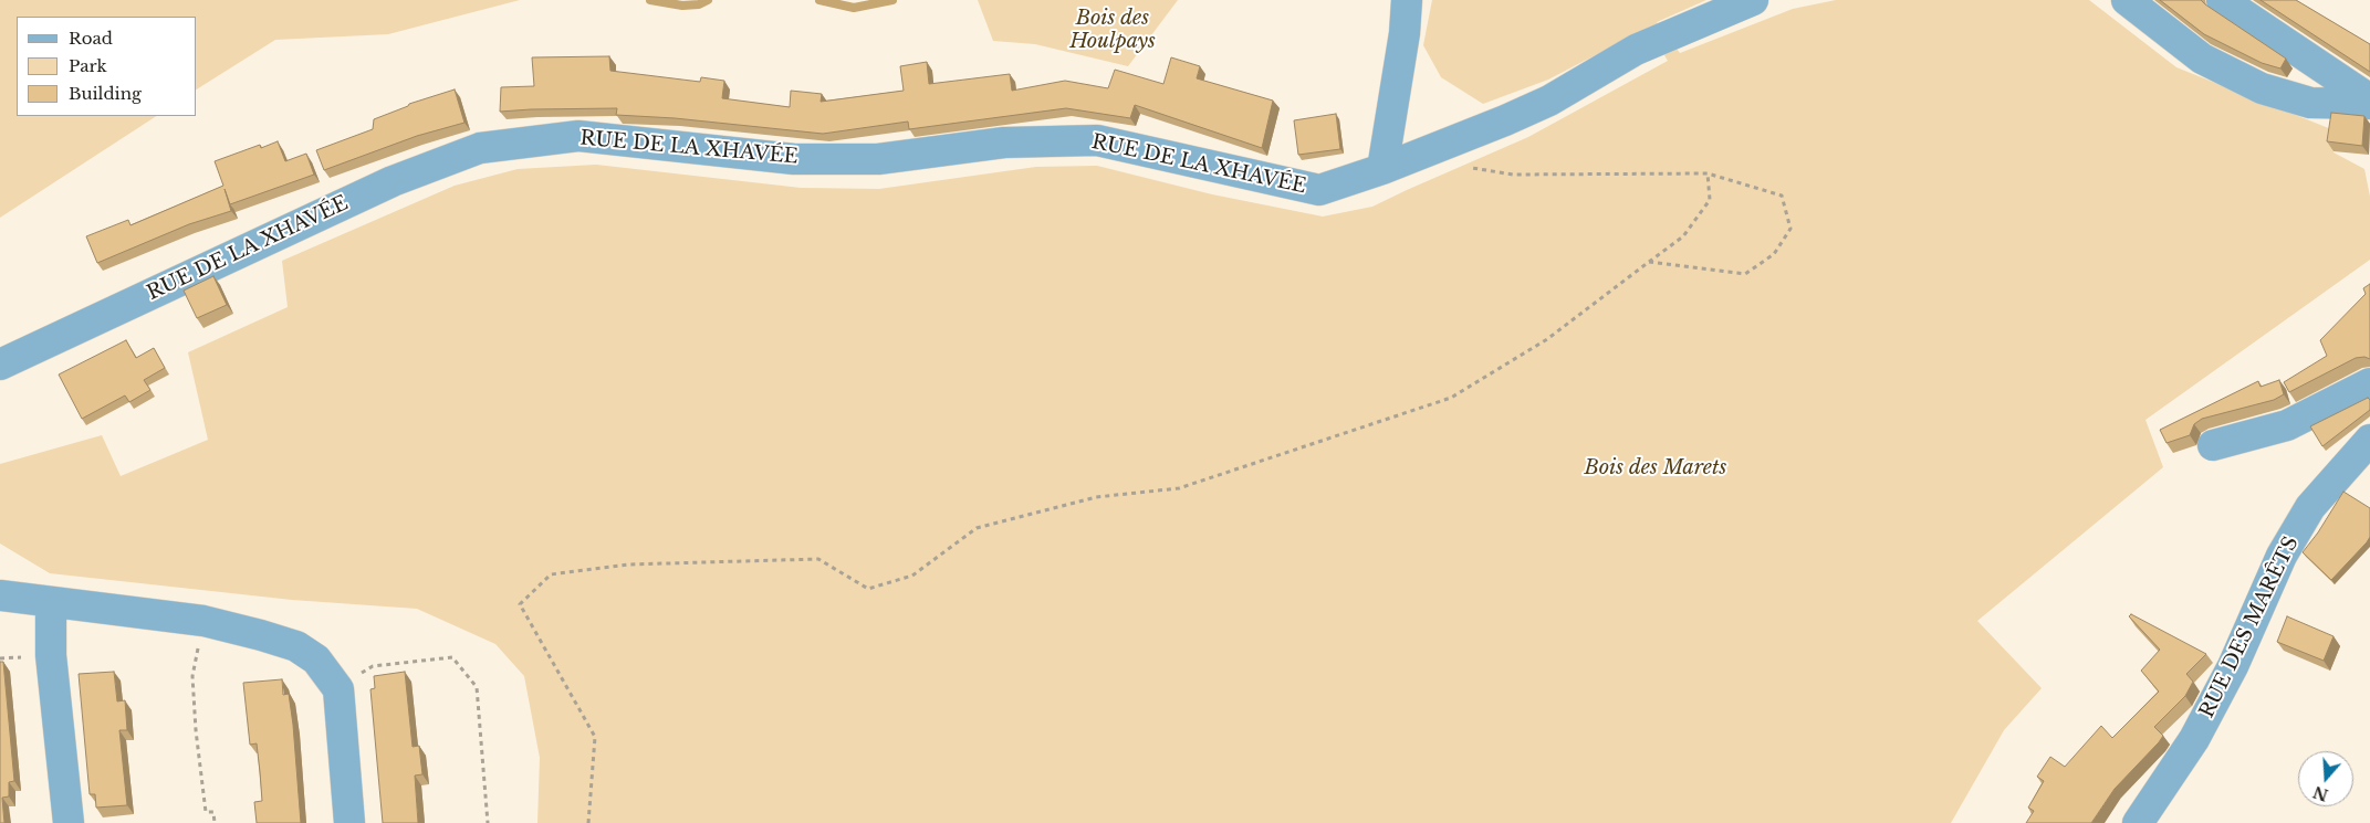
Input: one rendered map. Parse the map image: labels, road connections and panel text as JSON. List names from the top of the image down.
{
  "streets": {
    "street": ["RUE DE LA XHAVÉE", "RUE DES MARÊTS"]
  },
  "parks": ["Bois des Houlpays", "Bois des Marets"],
  "legend": ["Road", "Park", "Building"],
  "north": "bottom"
}
